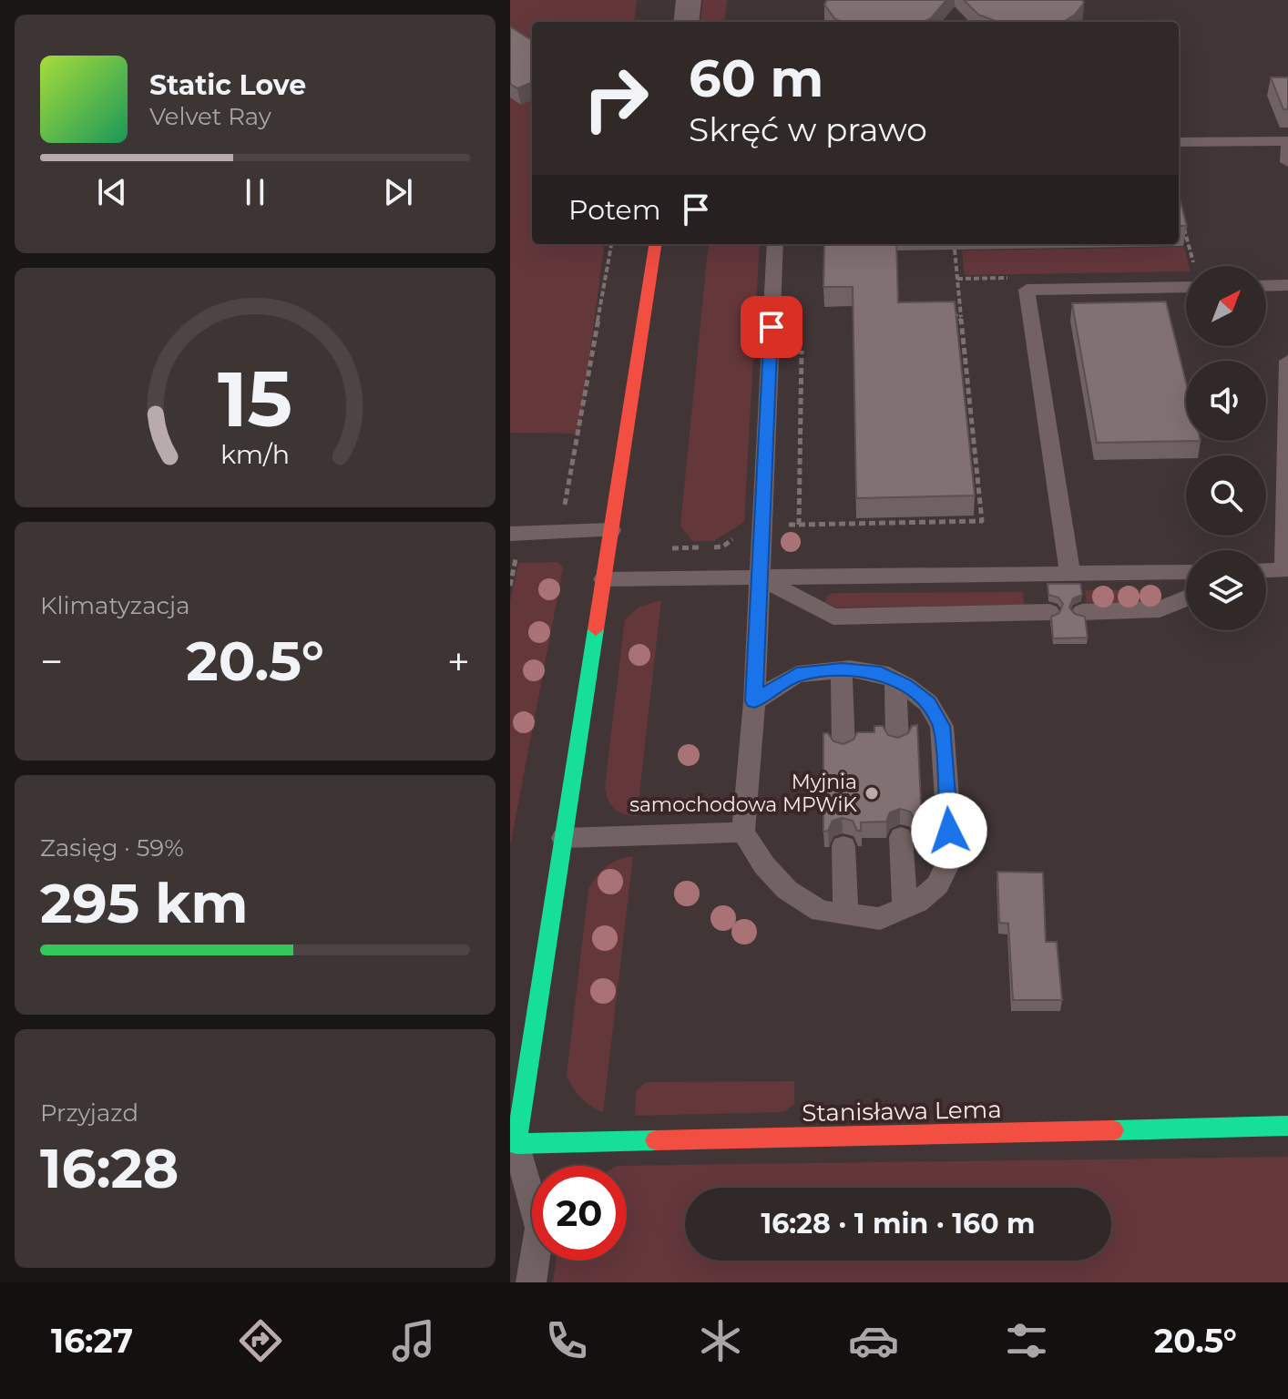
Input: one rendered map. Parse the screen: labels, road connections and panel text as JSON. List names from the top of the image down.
{
  "streets": {
    "street": ["Stanisława Lema"]
  },
  "places": ["Myjnia samochodowa MPWiK"],
  "north": "top right",
  "page": {
    "turn": ["60 m", "Skręć w prawo"],
    "song": ["Static Love", "Velvet Ray"],
    "then": "Potem",
    "tile": [
      "Klimatyzacja",
      ["Zasięg · 59%", "295 km"],
      ["Przyjazd", "16:28"]
    ],
    "heat": ["−", "20.5°", "+"],
    "limit": "20",
    "trip": "16:28 · 1 min · 160 m",
    "tabs": ["16:27", "20.5°"],
    "gauge": ["15", "km/h"]
  }
}
